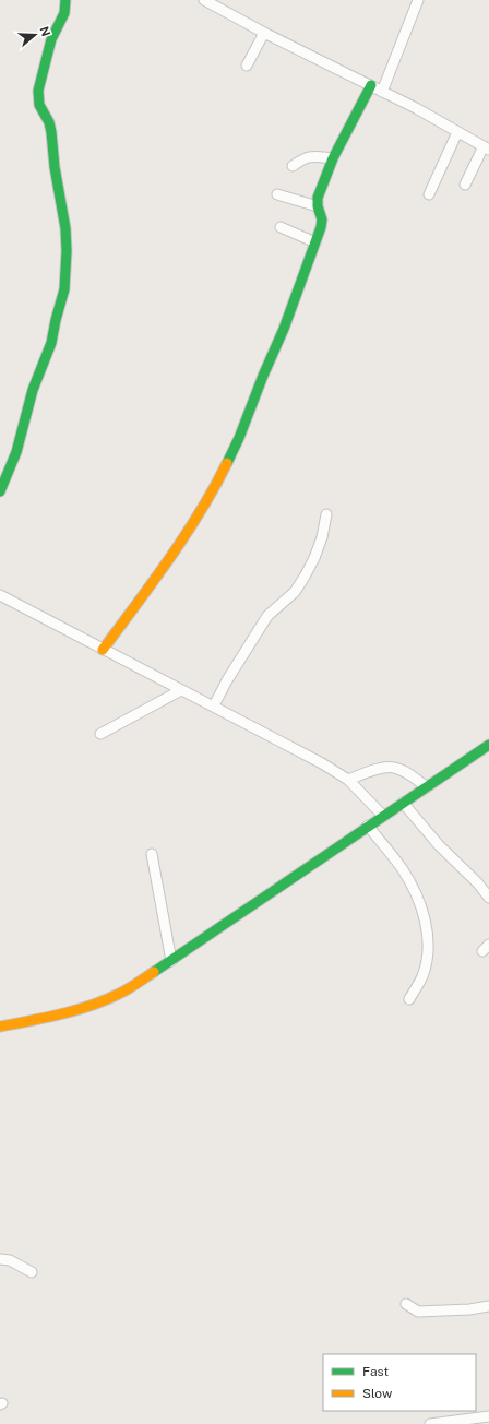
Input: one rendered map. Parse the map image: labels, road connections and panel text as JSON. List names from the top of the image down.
{
  "legend": ["Fast", "Slow"],
  "north": "right"
}
